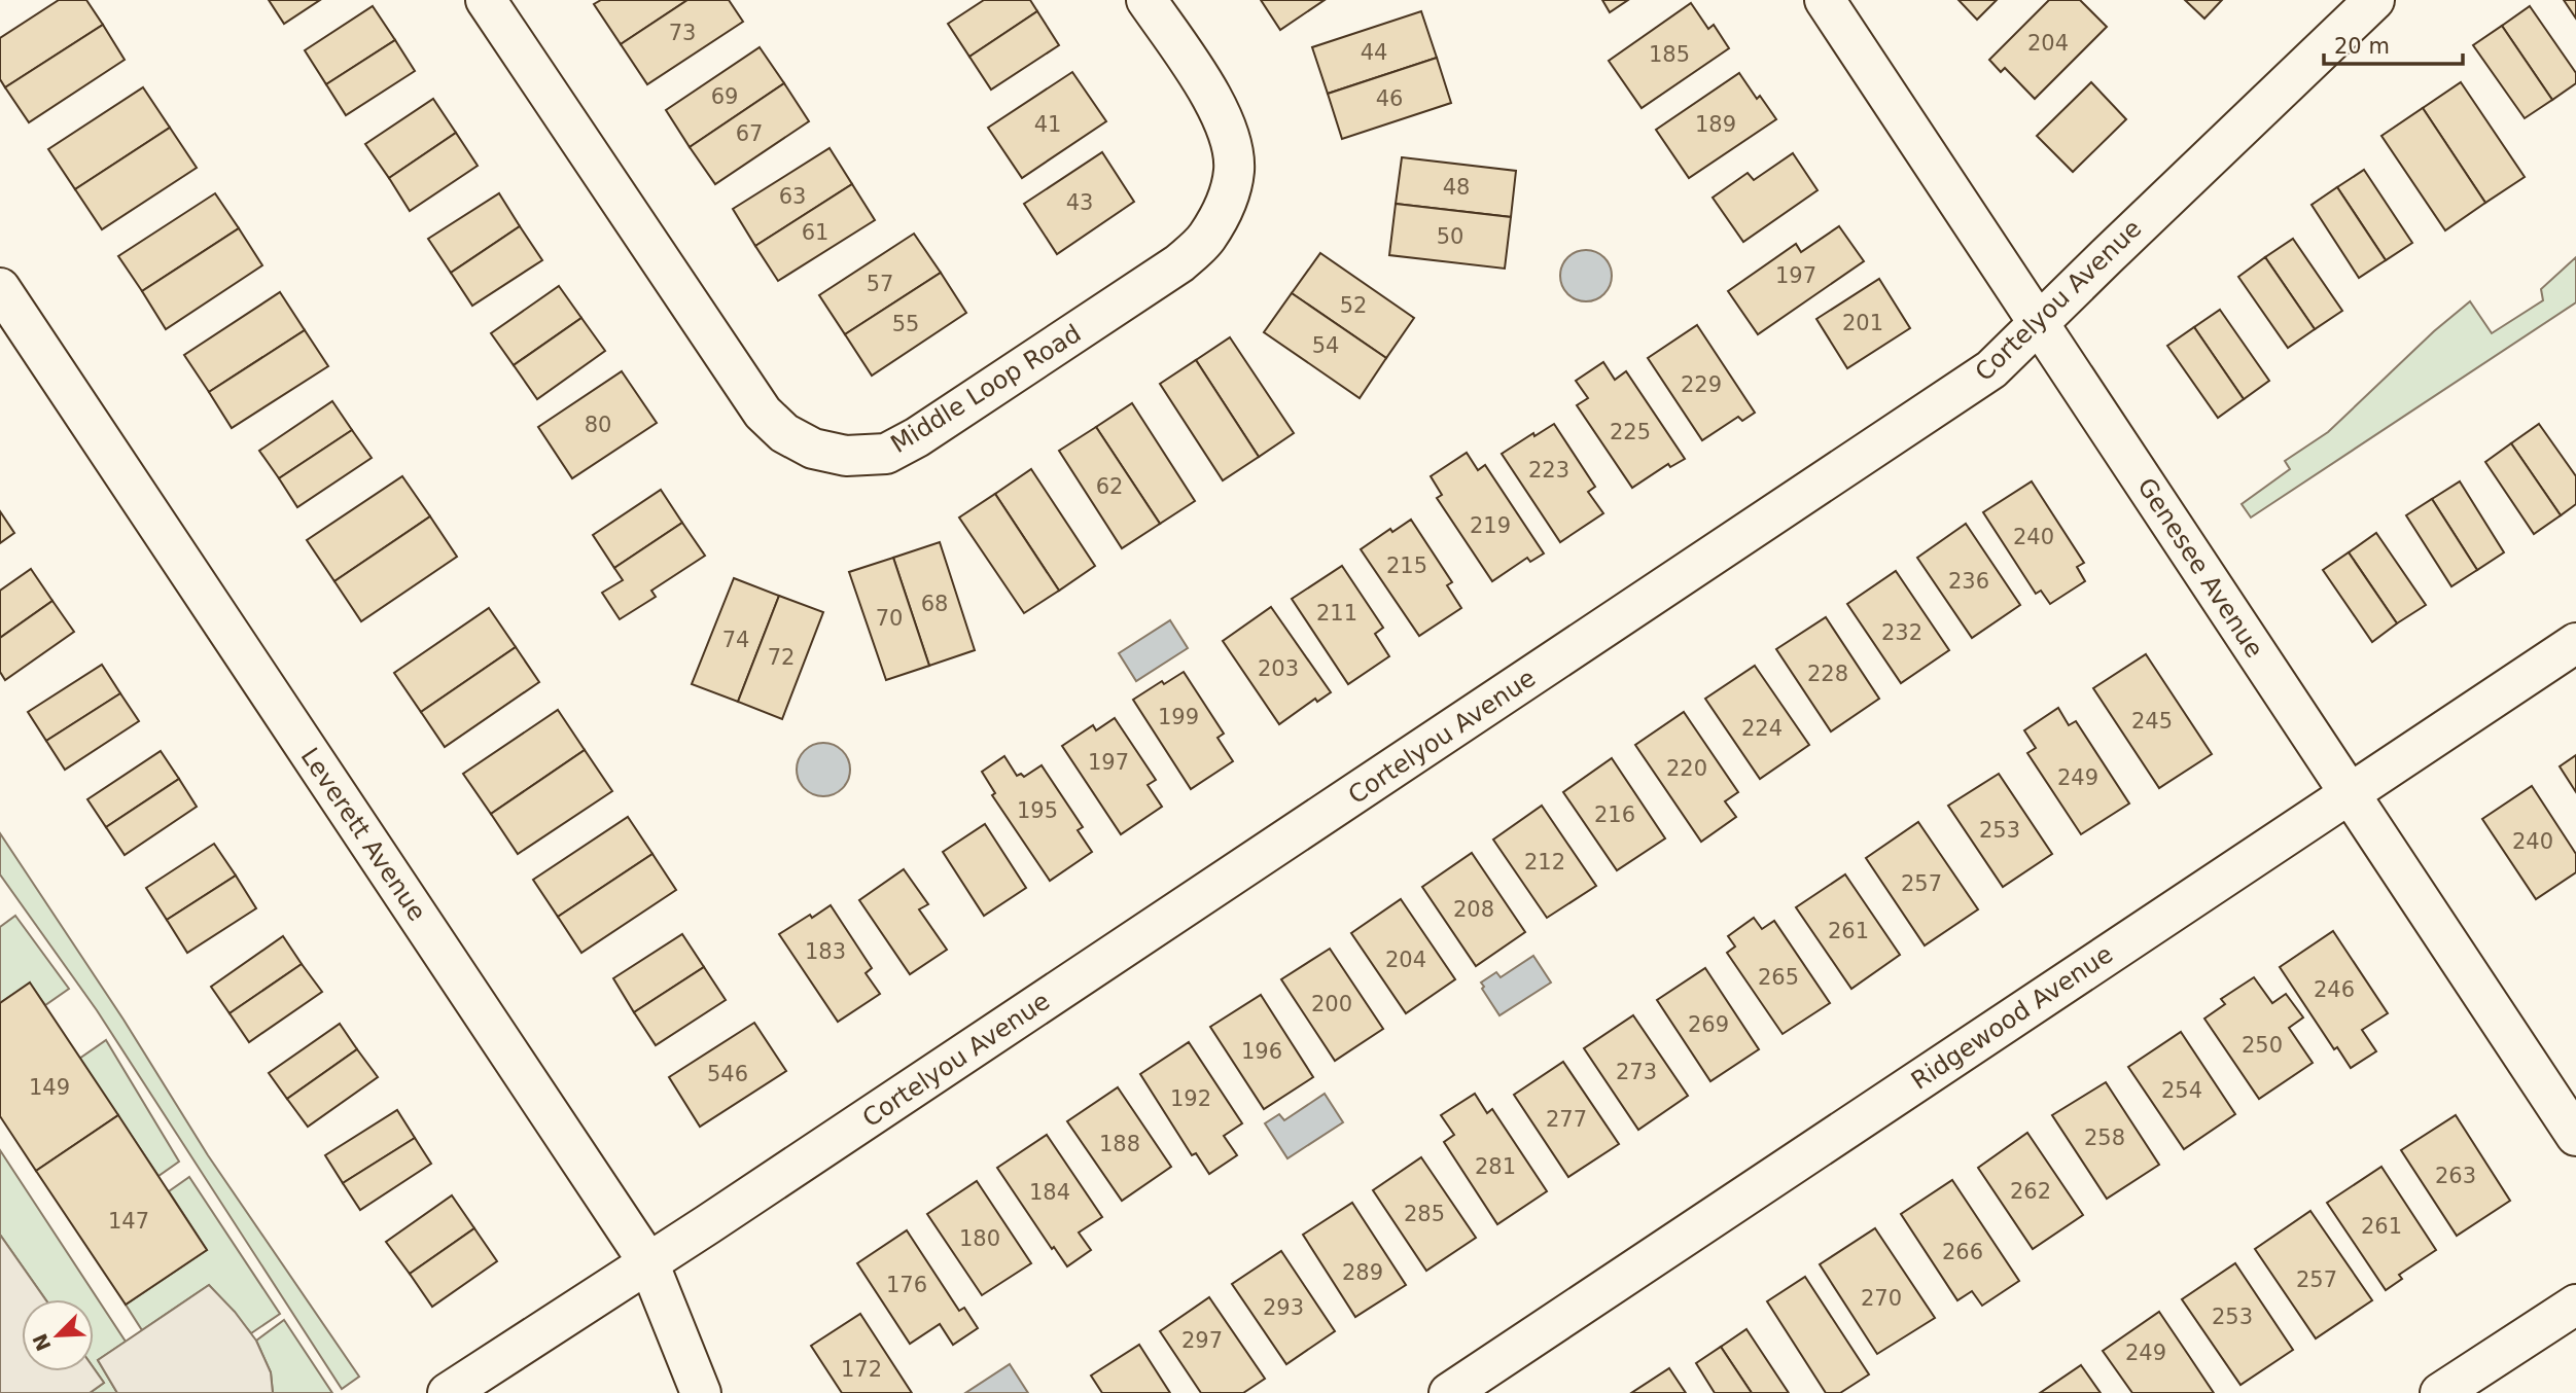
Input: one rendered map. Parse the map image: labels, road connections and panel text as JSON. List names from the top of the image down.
{
  "streets": {
    "street": [
      "Cortelyou Avenue",
      "Middle Loop Road",
      "Genesee Avenue",
      "Leverett Avenue",
      "Ridgewood Avenue"
    ]
  },
  "crossings": [
    ["Cortelyou Avenue", "Genesee Avenue"],
    ["Cortelyou Avenue", "Leverett Avenue"],
    ["Genesee Avenue", "Ridgewood Avenue"]
  ],
  "house_numbers": [
    "73",
    "204",
    "44",
    "185",
    "69",
    "46",
    "41",
    "189",
    "67",
    "48",
    "63",
    "43",
    "61",
    "50",
    "197",
    "57",
    "52",
    "201",
    "55",
    "54",
    "229",
    "80",
    "225",
    "223",
    "62",
    "219",
    "240",
    "215",
    "236",
    "68",
    "211",
    "70",
    "232",
    "74",
    "72",
    "203",
    "228",
    "199",
    "245",
    "224",
    "197",
    "220",
    "249",
    "195",
    "216",
    "253",
    "240",
    "212",
    "257",
    "208",
    "261",
    "183",
    "204",
    "265",
    "246",
    "200",
    "269",
    "250",
    "196",
    "273",
    "546",
    "149",
    "254",
    "192",
    "277",
    "258",
    "188",
    "281",
    "263",
    "262",
    "184",
    "285",
    "147",
    "261",
    "180",
    "266",
    "289",
    "257",
    "176",
    "270",
    "293",
    "253",
    "297",
    "249",
    "172"
  ],
  "scale_bar": "20 m",
  "north": "bottom left"
}
